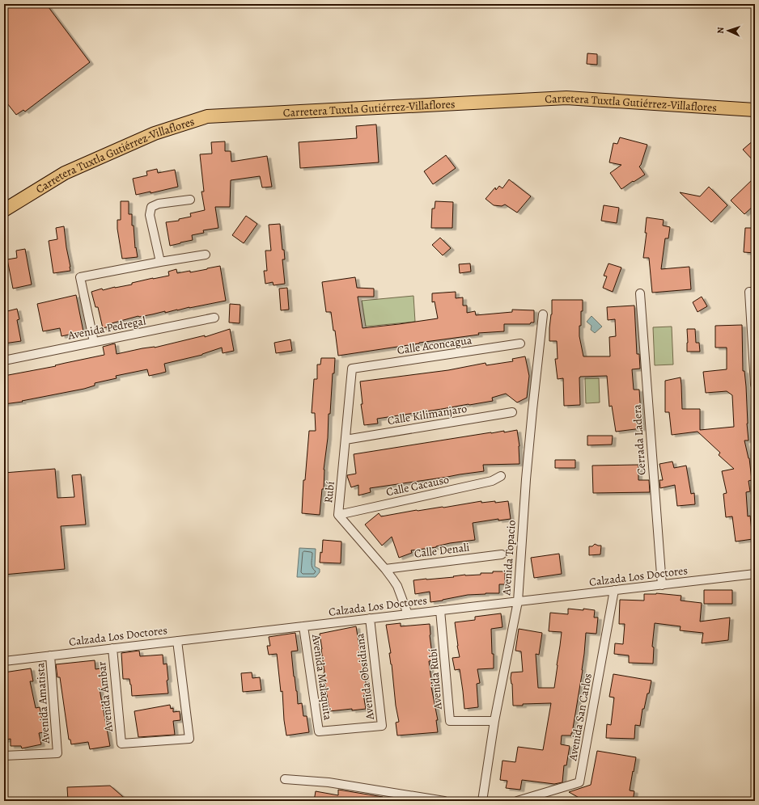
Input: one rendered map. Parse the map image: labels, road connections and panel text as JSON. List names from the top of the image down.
{
  "streets": {
    "main road": ["Carretera Tuxtla Gutiérrez-Villaflores"],
    "street": [
      "Avenida Pedregal",
      "Calle Aconcagua",
      "Calle Kilimanjaro",
      "Cerrada Ladera",
      "Calle Cacauso",
      "Rubí",
      "Calle Denali",
      "Avenida Topacio",
      "Calzada Los Doctores",
      "Avenida Obsidiana",
      "Avenida Malaquita",
      "Avenida Rubí",
      "Avenida Ámbar",
      "Avenida Amatista",
      "Avenida San Carlos"
    ]
  },
  "crossings": [
    ["Calle Aconcagua", "Rubí"],
    ["Calle Kilimanjaro", "Rubí"],
    ["Cerrada Ladera", "Calzada Los Doctores"],
    ["Calle Cacauso", "Rubí"],
    ["Rubí", "Calle Denali"],
    ["Rubí", "Calzada Los Doctores"],
    ["Avenida Topacio", "Calzada Los Doctores"],
    ["Avenida Topacio", "Avenida Rubí"],
    ["Calzada Los Doctores", "Avenida Obsidiana"],
    ["Calzada Los Doctores", "Avenida Malaquita"],
    ["Calzada Los Doctores", "Avenida Rubí"],
    ["Calzada Los Doctores", "Avenida Ámbar"],
    ["Calzada Los Doctores", "Avenida Amatista"],
    ["Calzada Los Doctores", "Avenida San Carlos"],
    ["Avenida Obsidiana", "Avenida Malaquita"]
  ],
  "north": "left"
}
